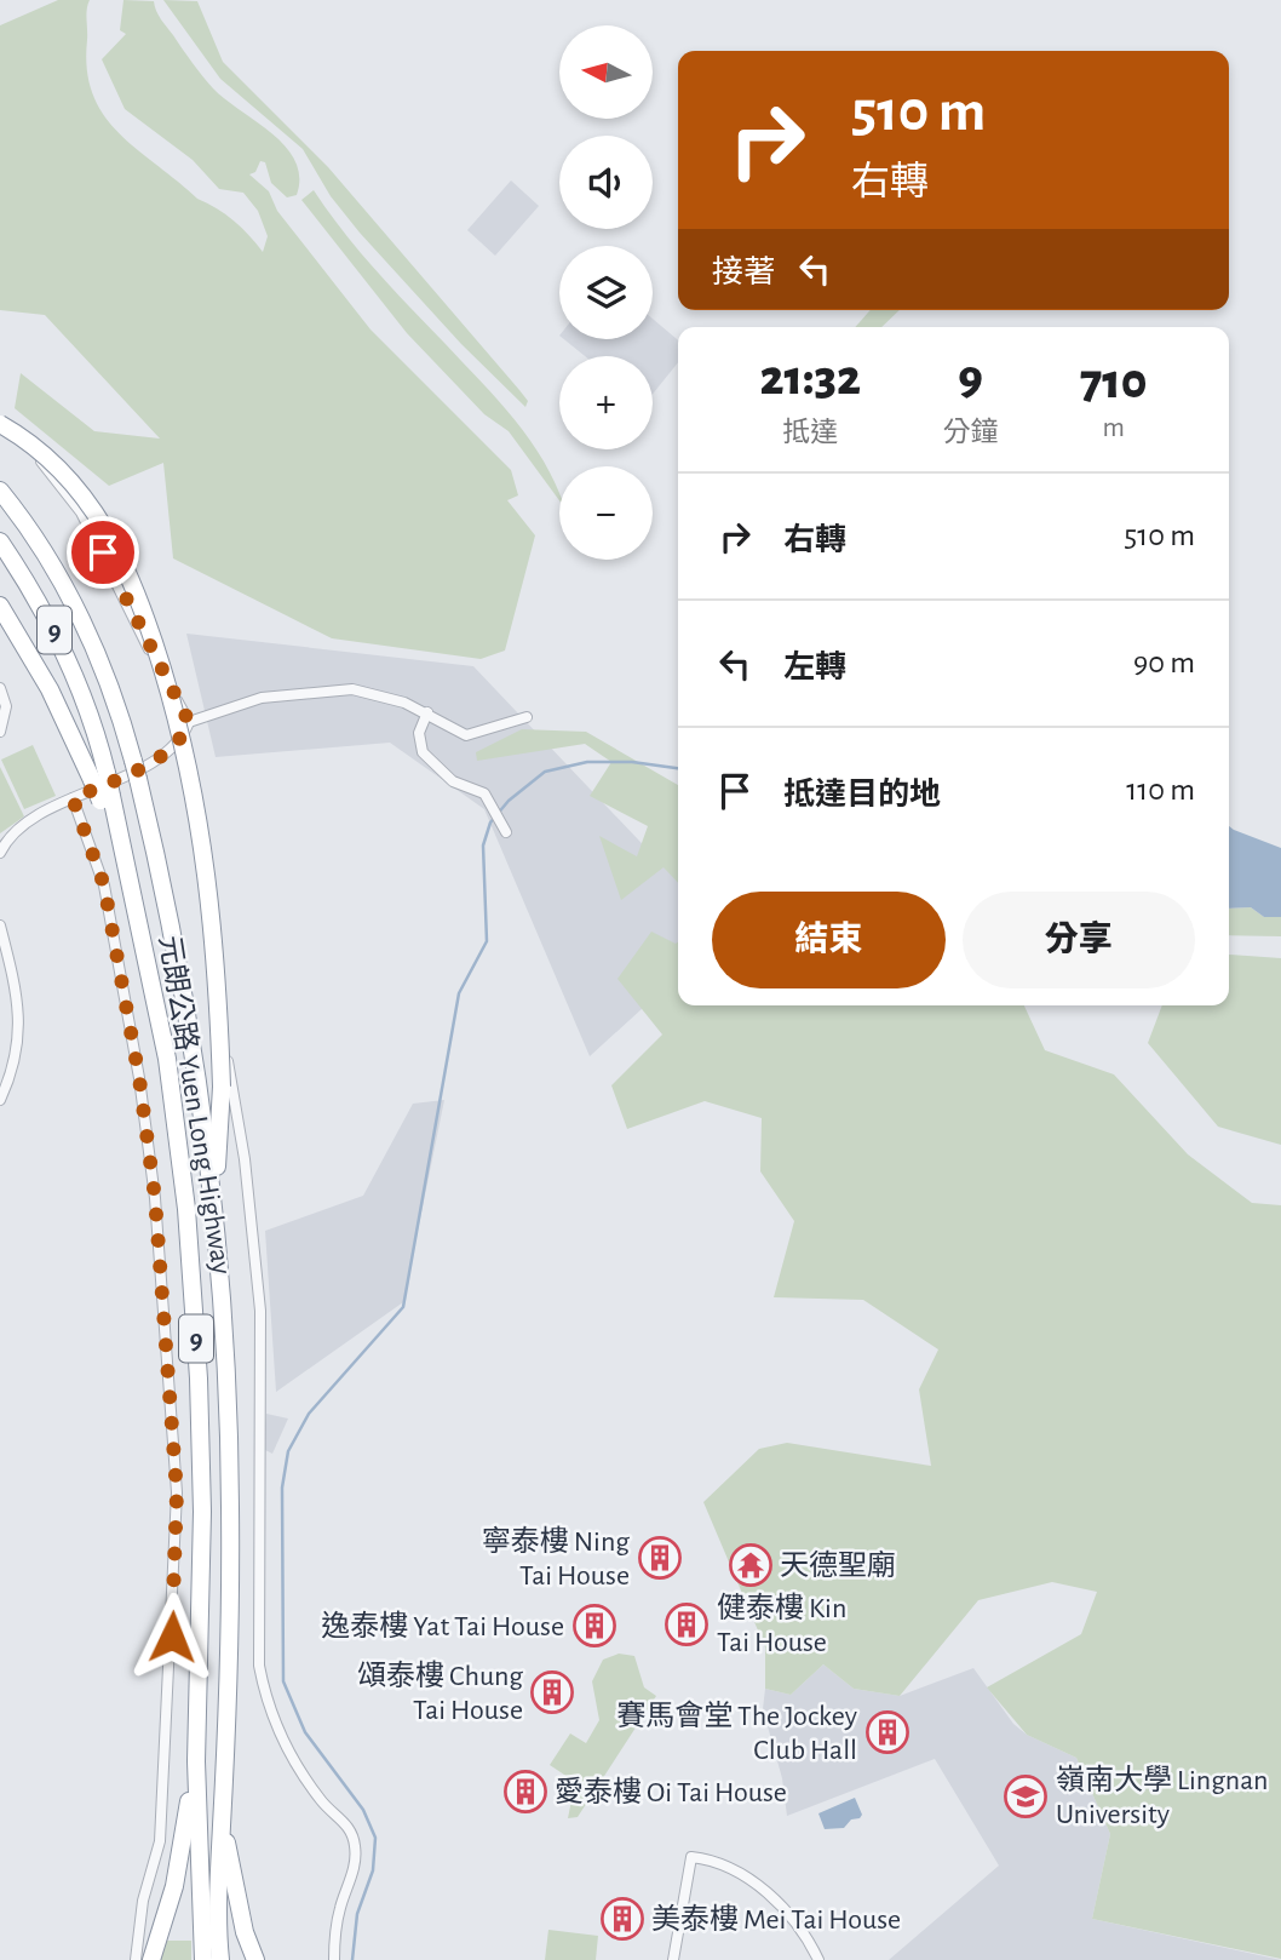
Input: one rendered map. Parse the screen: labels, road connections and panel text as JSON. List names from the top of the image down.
{
  "streets": {
    "highway": ["9", "元朗公路 Yuen Long Highway"]
  },
  "crossings": [
    ["9", "元朗公路 Yuen Long Highway"]
  ],
  "places": {
    "building": [
      "寧泰樓 Ning Tai House",
      "健泰樓 Kin Tai House",
      "逸泰樓 Yat Tai House",
      "頌泰樓 Chung Tai House",
      "賽馬會堂 The Jockey Club Hall",
      "愛泰樓 Oi Tai House",
      "美泰樓 Mei Tai House"
    ],
    "temple": ["天德聖廟"],
    "school or university": ["嶺南大學 Lingnan University"]
  },
  "north": "left",
  "page": {
    "map_buttons": ["+", "−"],
    "turn": ["510 m", "右轉"],
    "then": "接著",
    "eta": [
      "21:32",
      "抵達",
      "9",
      "分鐘",
      "710",
      "m"
    ],
    "list": [
      {
        "name": "右轉",
        "value": "510 m"
      },
      {
        "name": "左轉",
        "value": "90 m"
      },
      {
        "name": "抵達目的地",
        "value": "110 m"
      }
    ],
    "buttons": ["結束", "分享"]
  }
}
